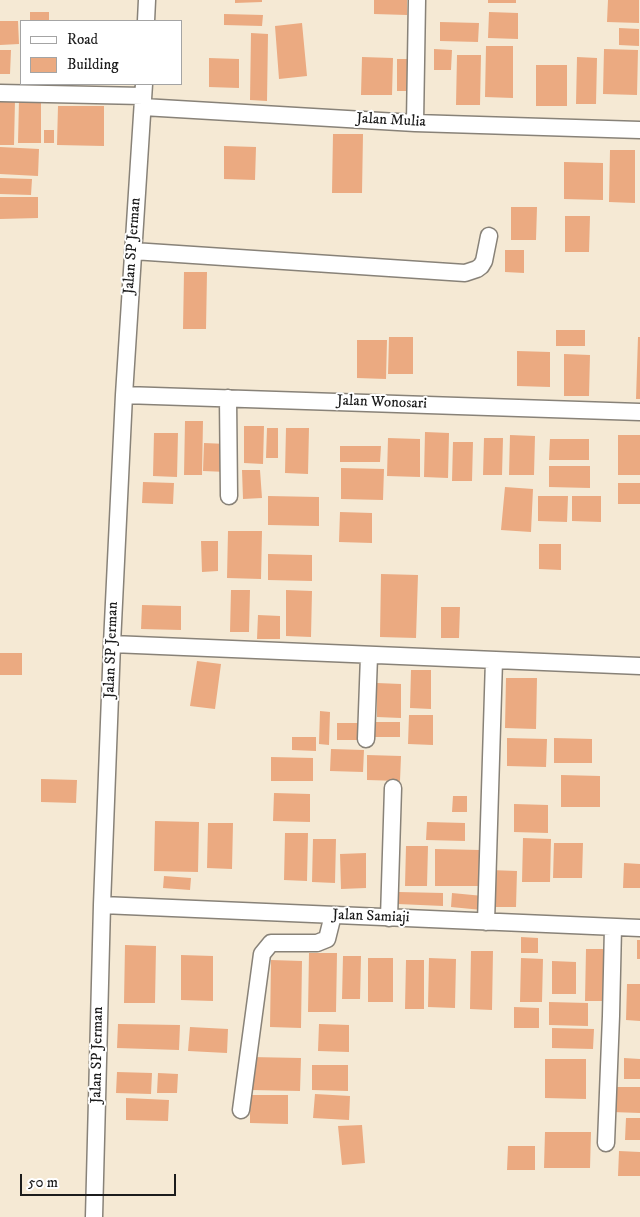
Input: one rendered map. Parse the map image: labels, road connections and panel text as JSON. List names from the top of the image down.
{
  "streets": {
    "street": [
      "Jalan Mulia",
      "Jalan SP Jerman",
      "Jalan Wonosari",
      "Jalan Samiaji"
    ]
  },
  "crossings": [
    ["Jalan Mulia", "Jalan SP Jerman"],
    ["Jalan SP Jerman", "Jalan Wonosari"],
    ["Jalan SP Jerman", "Jalan Samiaji"]
  ],
  "legend": ["Road", "Building"],
  "scale_bar": "50 m"
}
